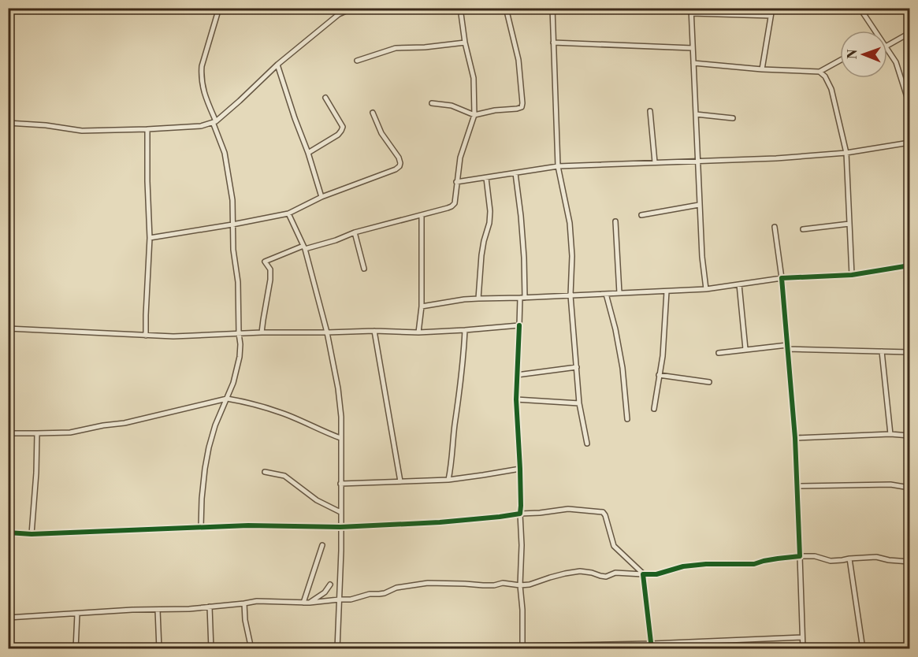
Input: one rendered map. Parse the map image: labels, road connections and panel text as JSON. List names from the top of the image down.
{
  "north": "left"
}
